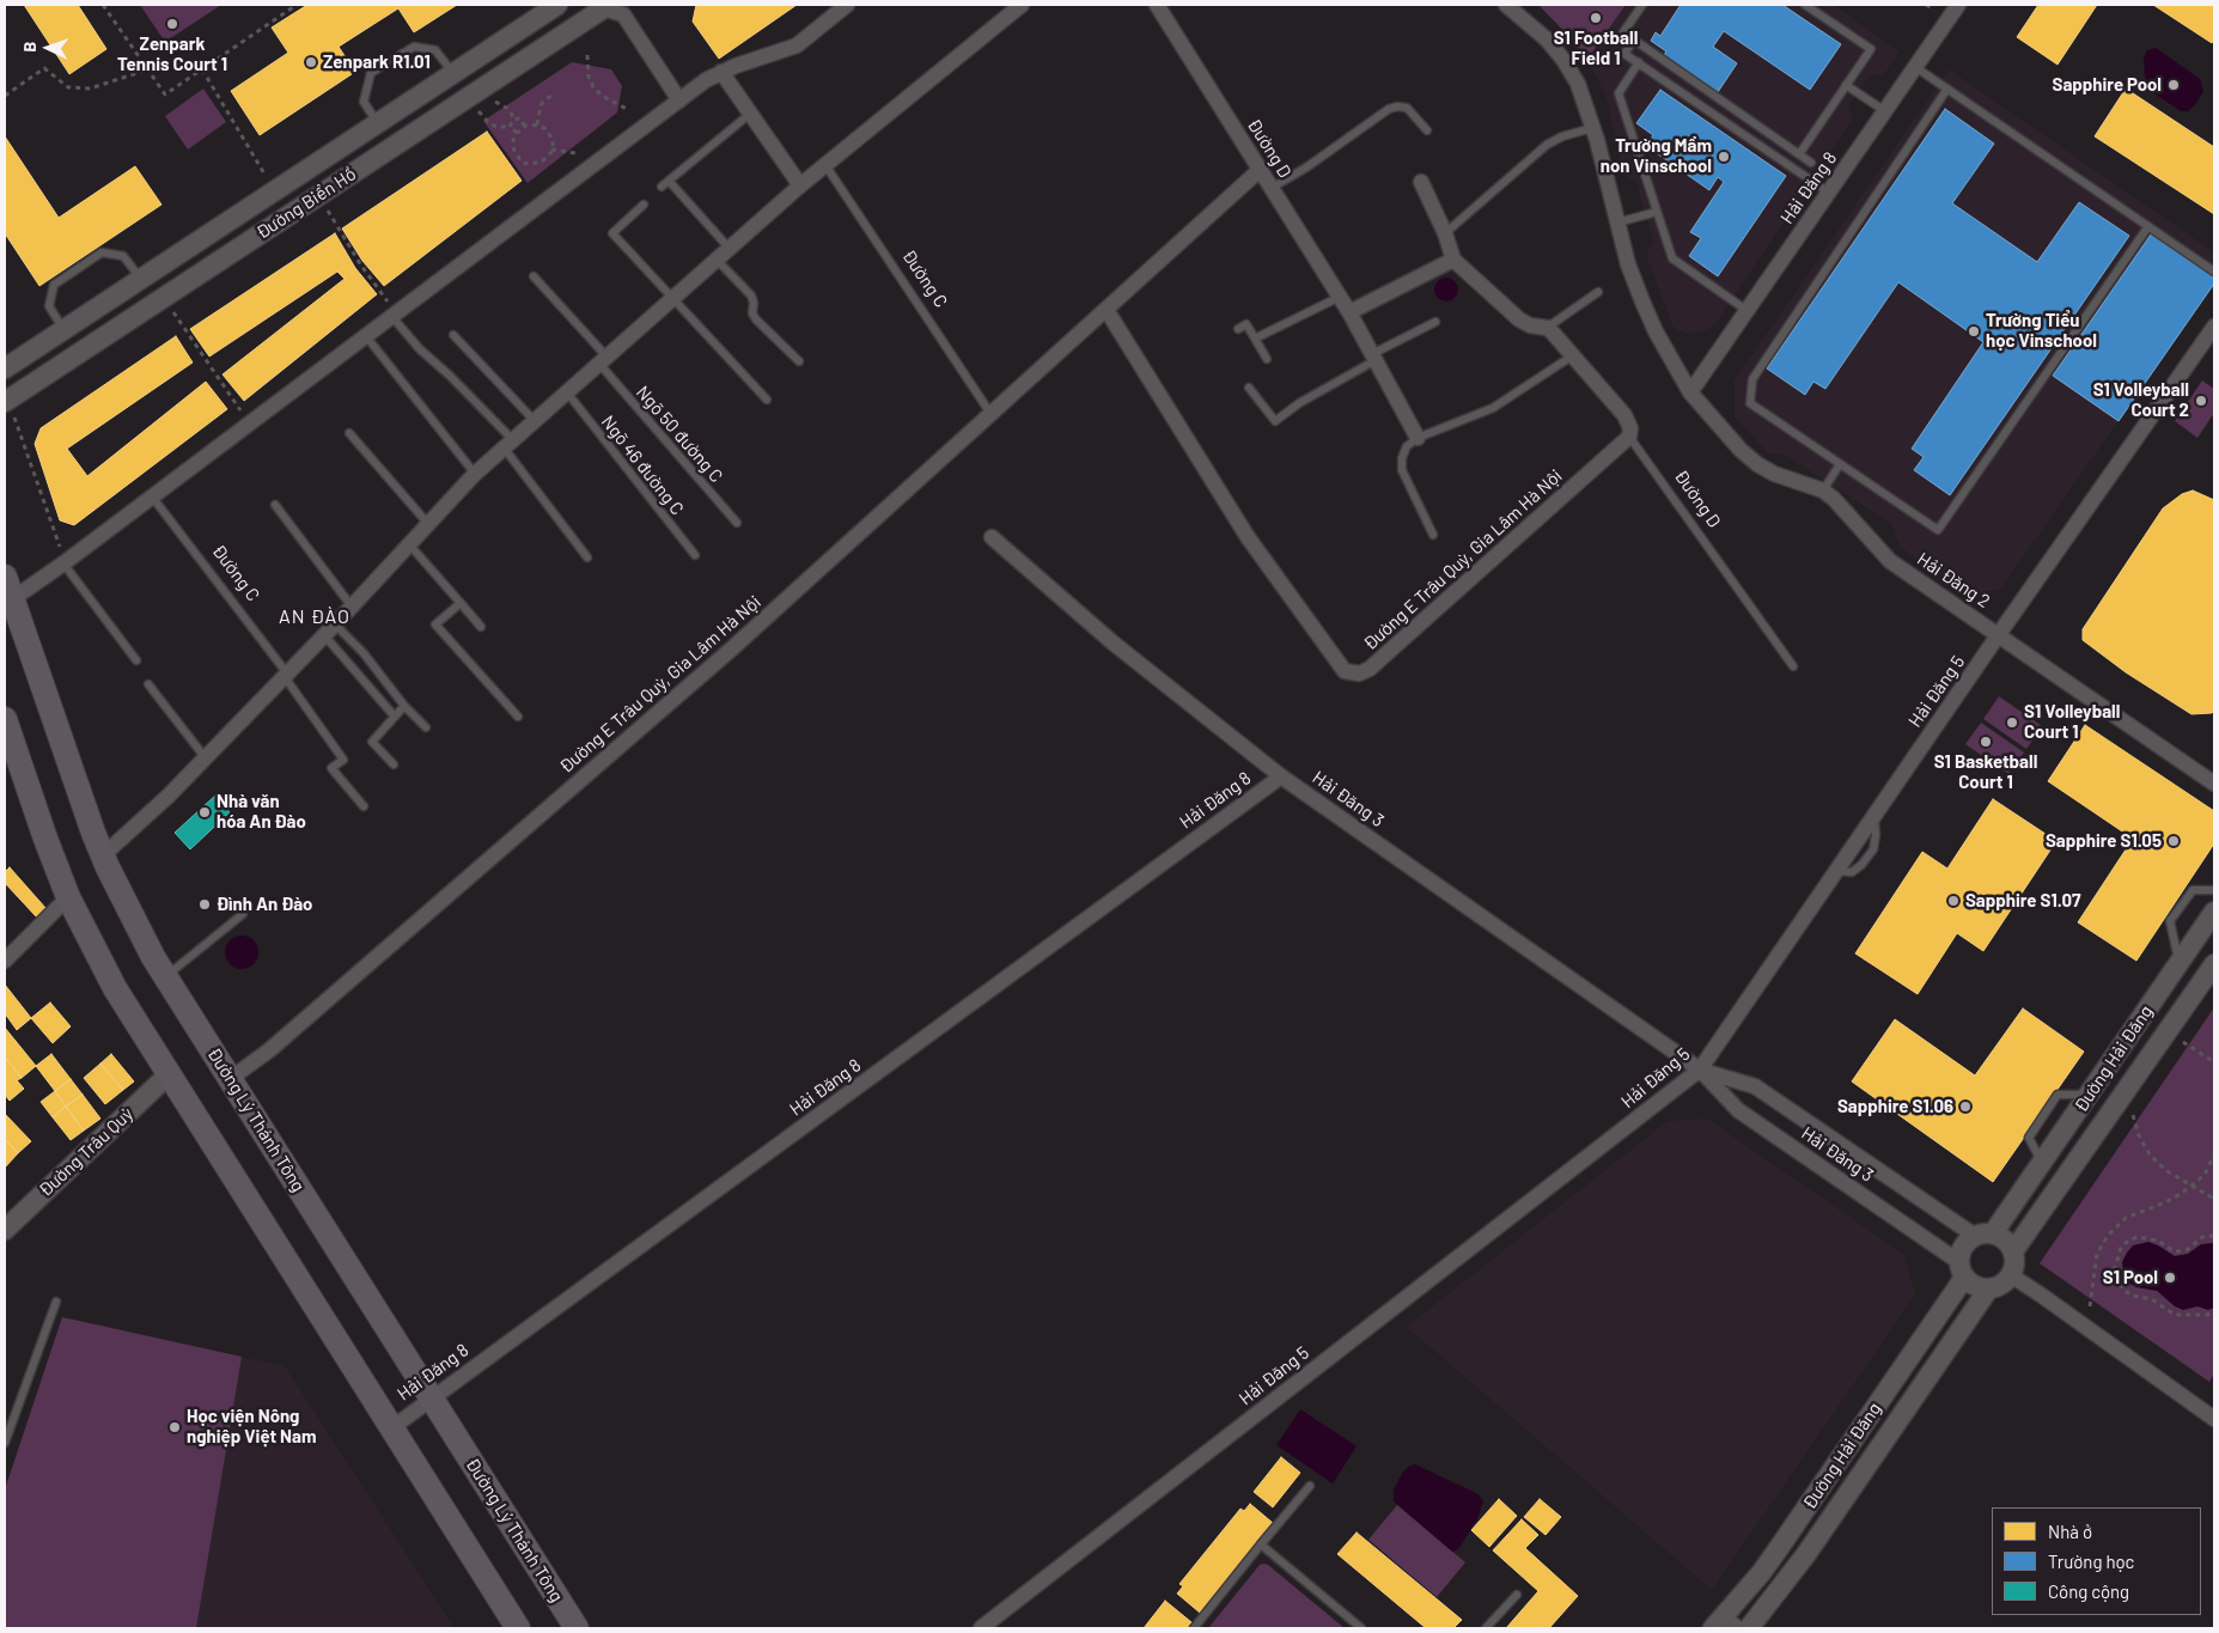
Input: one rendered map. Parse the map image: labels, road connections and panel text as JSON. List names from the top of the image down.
{
  "streets": {
    "main road": ["Đường Lý Thánh Tông"],
    "street": [
      "Đường D",
      "Hải Đăng 8",
      "Đường Biển Hồ",
      "Đường E Trâu Quỳ, Gia Lâm Hà Nội",
      "Hải Đăng 2",
      "Hải Đăng 5",
      "Hải Đăng 3",
      "Đường Hải Đăng",
      "Đường Trâu Quỳ"
    ],
    "lane": ["Đường C", "Ngõ 50 đường C", "Ngõ 46 đường C"]
  },
  "crossings": [
    ["Đường D", "Đường E Trâu Quỳ, Gia Lâm Hà Nội"],
    ["Hải Đăng 8", "Hải Đăng 2"],
    ["Hải Đăng 8", "Hải Đăng 3"],
    ["Hải Đăng 8", "Đường Lý Thánh Tông"],
    ["Đường C", "Đường E Trâu Quỳ, Gia Lâm Hà Nội"],
    ["Đường E Trâu Quỳ, Gia Lâm Hà Nội", "Đường Lý Thánh Tông"],
    ["Hải Đăng 2", "Hải Đăng 5"],
    ["Hải Đăng 5", "Hải Đăng 3"],
    ["Hải Đăng 3", "Đường Hải Đăng"]
  ],
  "districts": ["AN ĐÀO"],
  "places": [
    "S1 Football Field 1",
    "Zenpark Tennis Court 1",
    "Zenpark R1.01",
    "Sapphire Pool",
    "Trường Mầm non Vinschool",
    "Trường Tiểu học Vinschool",
    "S1 Volleyball Court 2",
    "S1 Volleyball Court 1",
    "S1 Basketball Court 1",
    "Nhà văn hóa An Đào",
    "Sapphire S1.05",
    "Sapphire S1.07",
    "Đình An Đào",
    "Sapphire S1.06",
    "S1 Pool",
    "Học viện Nông nghiệp Việt Nam"
  ],
  "legend": ["Nhà ở", "Trường học", "Công cộng"],
  "north": "left"
}
